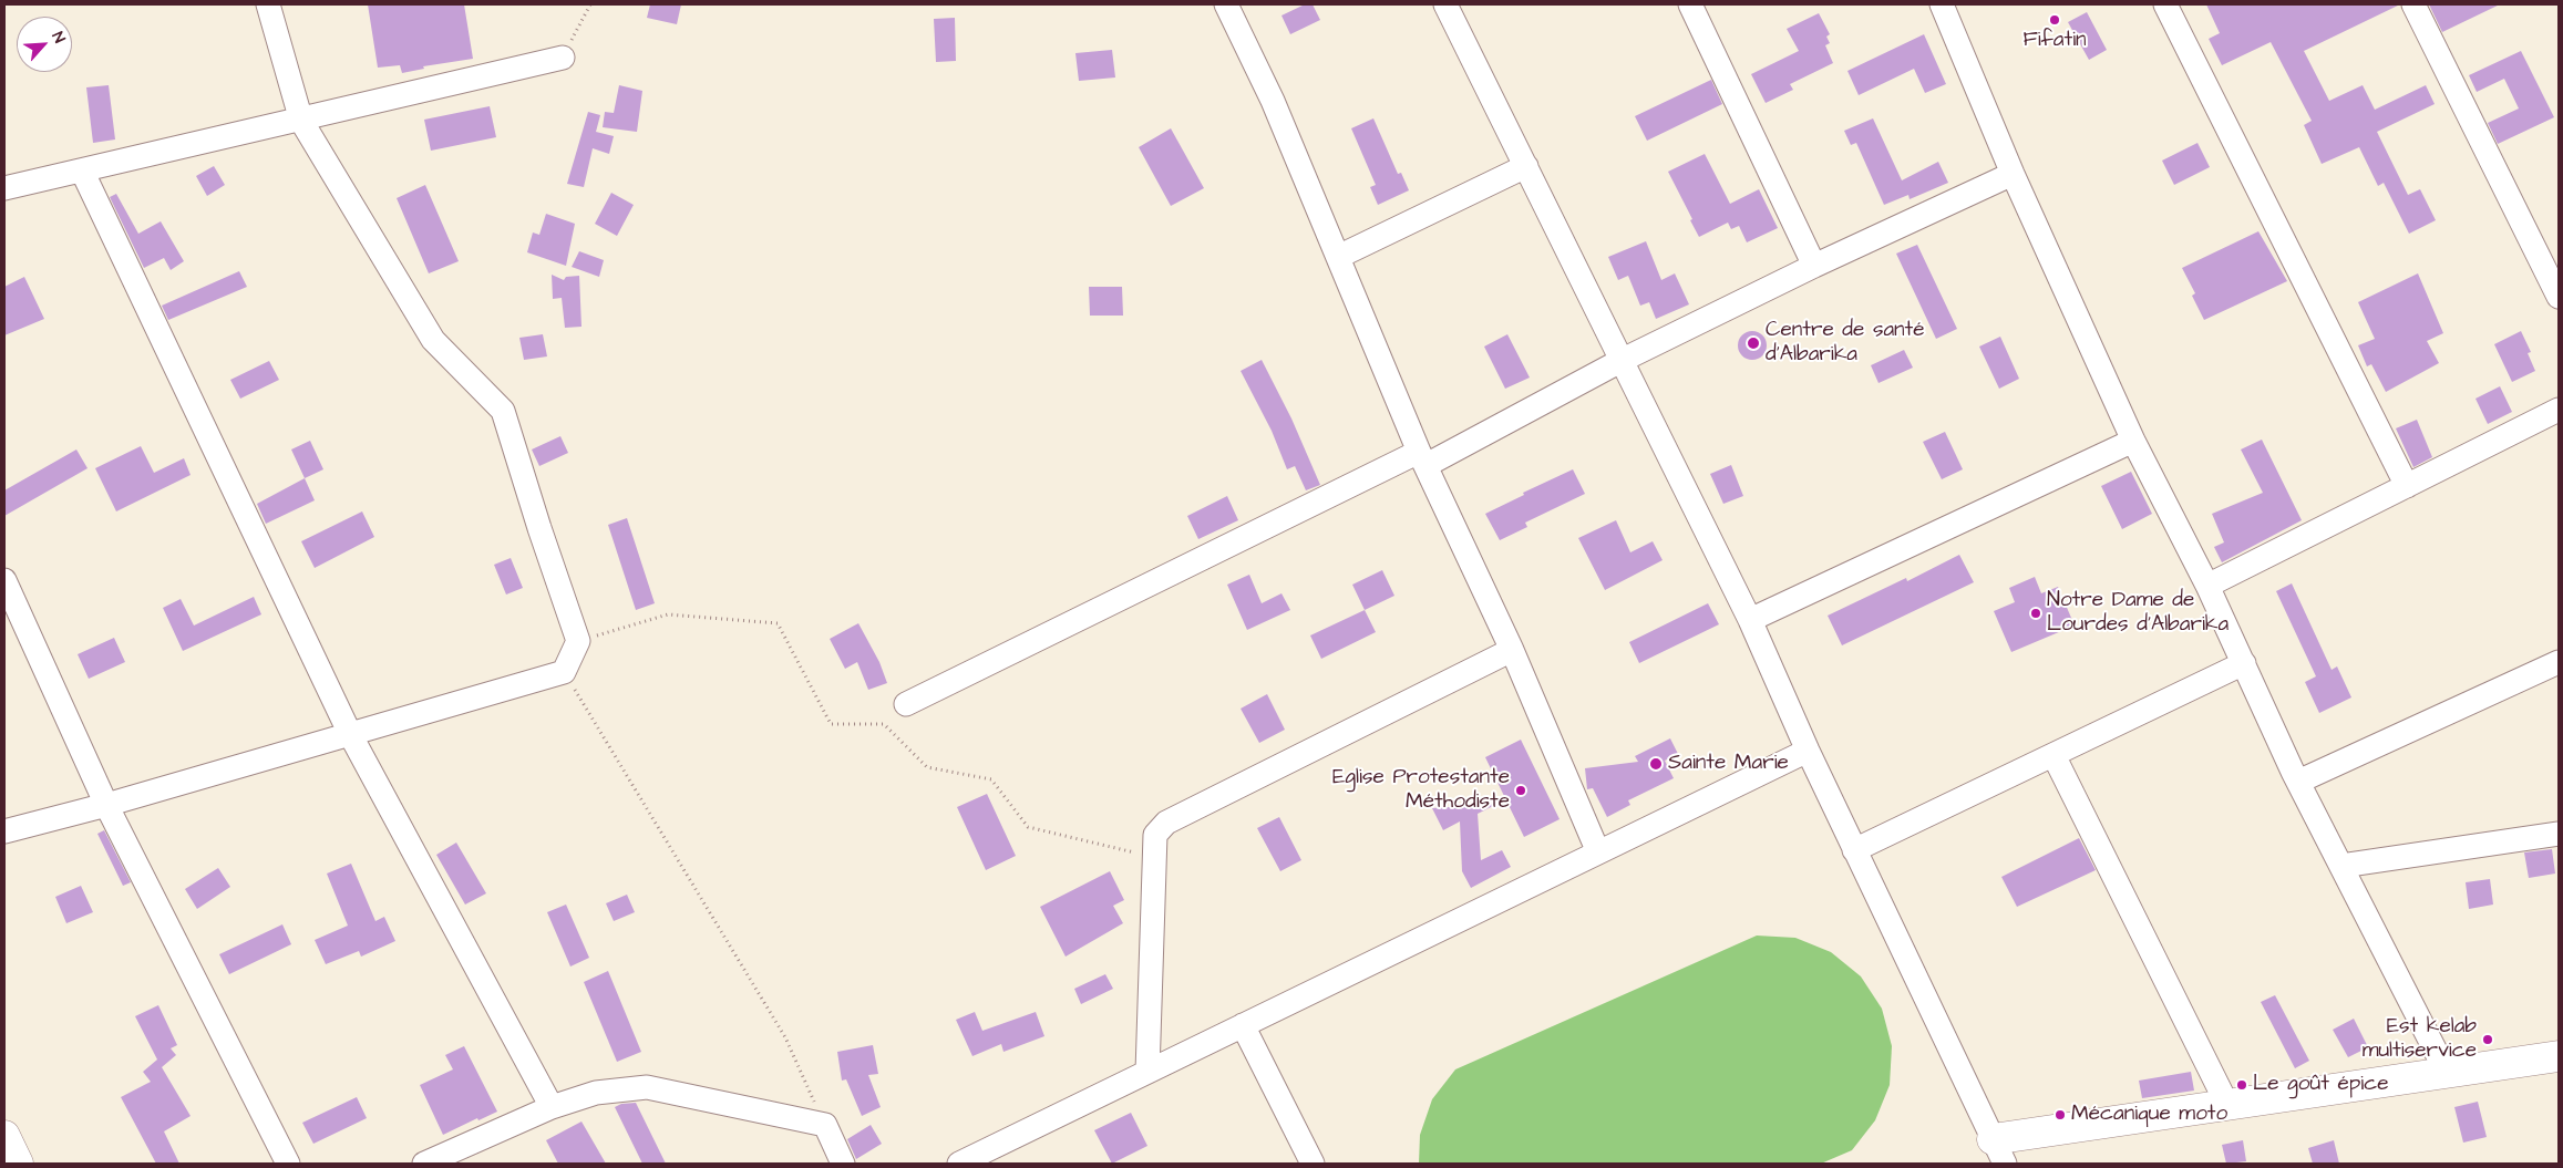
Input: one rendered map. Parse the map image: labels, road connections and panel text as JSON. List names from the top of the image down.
{
  "places": [
    "Fifatin",
    "Centre de santé d'Albarika",
    "Notre Dame de Lourdes d'Albarika",
    "Sainte Marie",
    "Eglise Protestante Méthodiste",
    "Est kelab multiservice",
    "Le goût épice",
    "Mécanique moto"
  ],
  "north": "top right"
}
